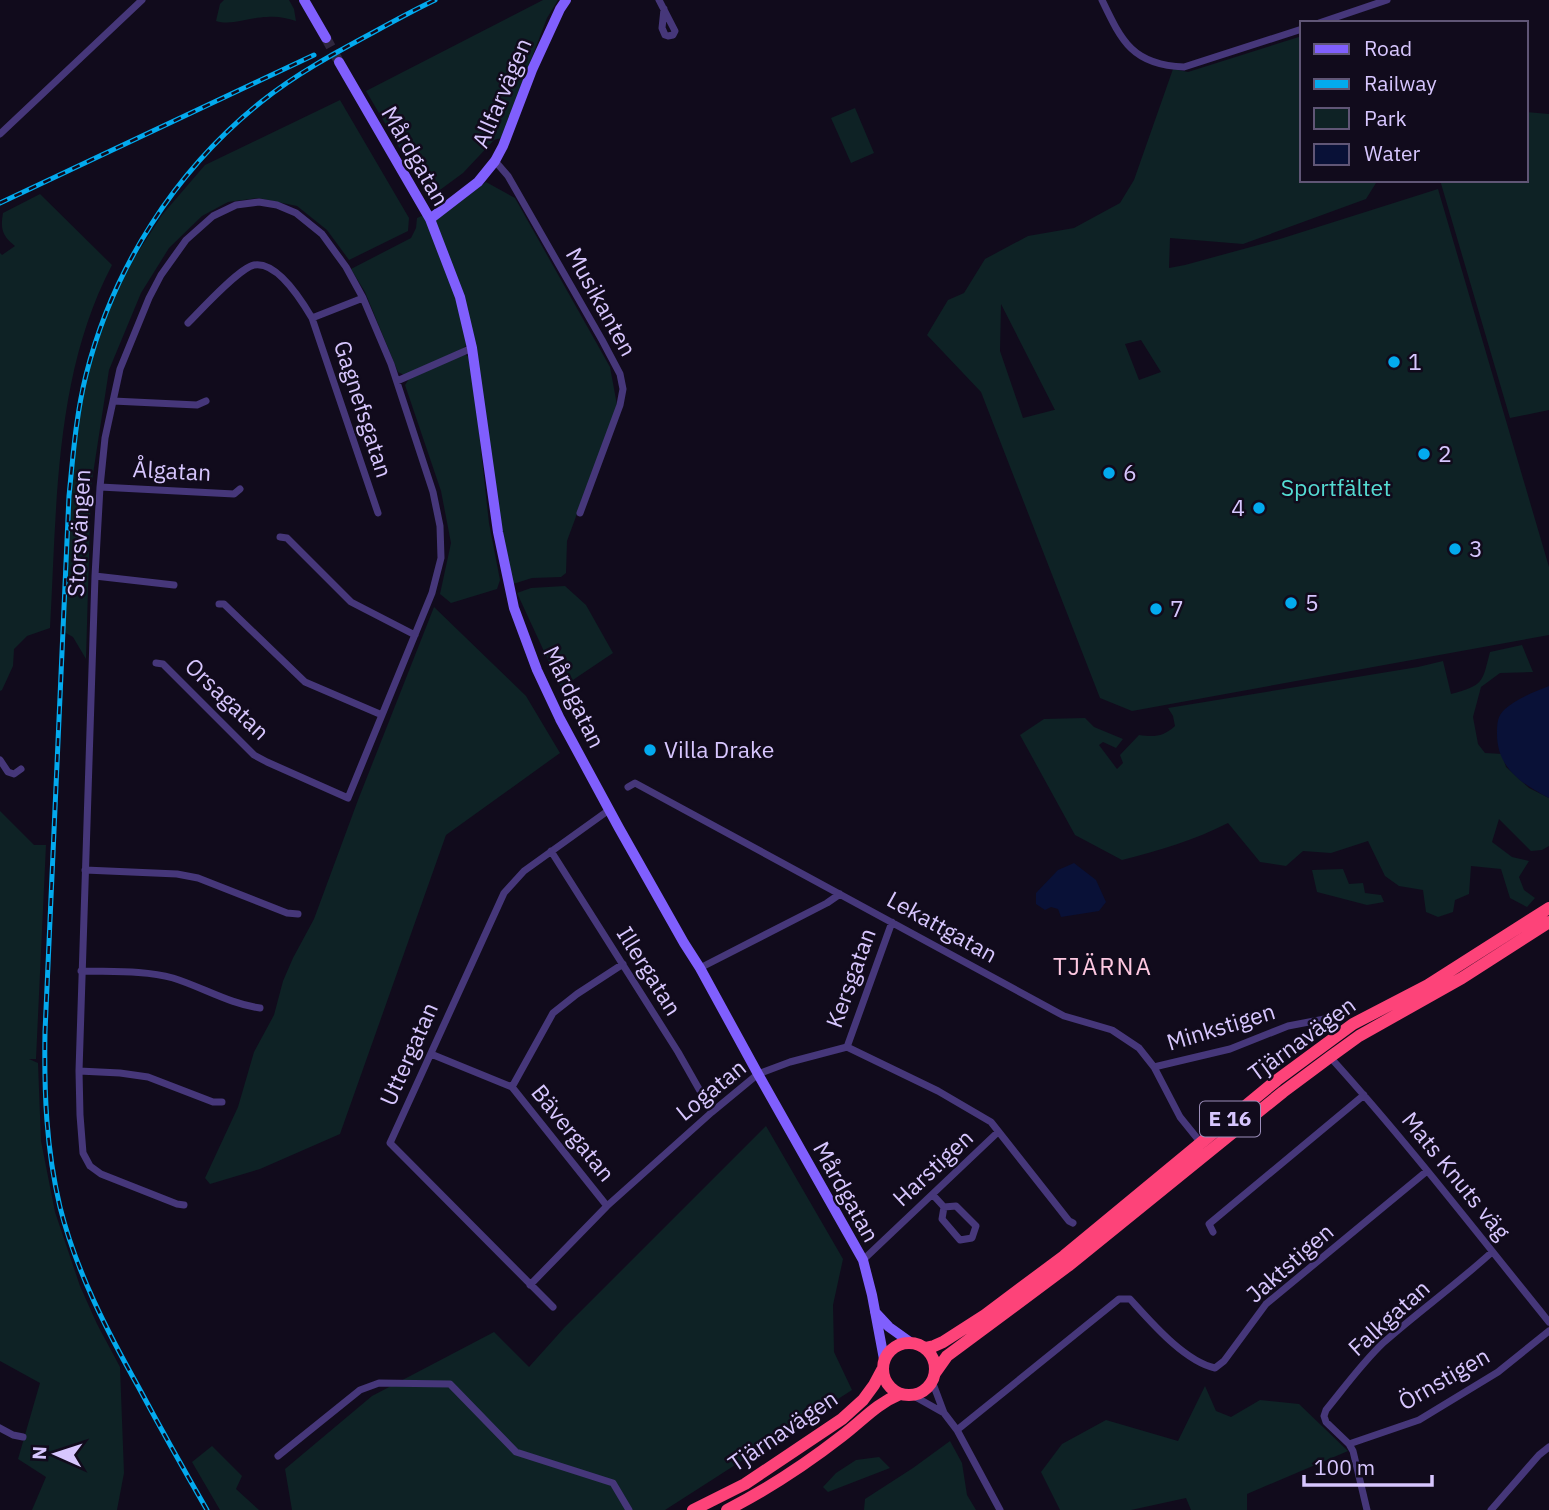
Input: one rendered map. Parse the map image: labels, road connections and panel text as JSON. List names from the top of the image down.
{
  "streets": {
    "highway": ["Tjärnavägen", "E 16"],
    "street": [
      "Allfarvägen",
      "Mårdgatan",
      "Musikanten",
      "Gagnefsgatan",
      "Ålgatan",
      "Storsvängen",
      "Orsagatan",
      "Lekattgatan",
      "Illergatan",
      "Kersgatan",
      "Minkstigen",
      "Uttergatan",
      "Logatan",
      "Bävergatan",
      "Harstigen",
      "Mats Knuts väg",
      "Jaktstigen",
      "Falkgatan",
      "Örnstigen"
    ]
  },
  "crossings": [
    ["Allfarvägen", "Mårdgatan"],
    ["Allfarvägen", "Musikanten"],
    ["Mårdgatan", "Tjärnavägen"],
    ["Mårdgatan", "Uttergatan"],
    ["Mårdgatan", "Logatan"],
    ["Mårdgatan", "E 16"],
    ["Mårdgatan", "Harstigen"],
    ["Gagnefsgatan", "Storsvängen"],
    ["Ålgatan", "Storsvängen"],
    ["Storsvängen", "Orsagatan"],
    ["Lekattgatan", "Kersgatan"],
    ["Lekattgatan", "Minkstigen"],
    ["Lekattgatan", "Tjärnavägen"],
    ["Illergatan", "Uttergatan"],
    ["Illergatan", "Logatan"],
    ["Kersgatan", "Logatan"],
    ["Tjärnavägen", "E 16"],
    ["Tjärnavägen", "Mats Knuts väg"],
    ["Uttergatan", "Logatan"],
    ["Uttergatan", "Bävergatan"],
    ["Logatan", "Bävergatan"],
    ["Mats Knuts väg", "Jaktstigen"],
    ["Mats Knuts väg", "Falkgatan"],
    ["Falkgatan", "Örnstigen"]
  ],
  "districts": ["TJÄRNA"],
  "parks": ["Sportfältet"],
  "places": [
    "1",
    "2",
    "6",
    "4",
    "3",
    "5",
    "7",
    "Villa Drake"
  ],
  "legend": [
    "Road",
    "Railway",
    "Park",
    "Water"
  ],
  "scale_bar": "100 m",
  "north": "left"
}
